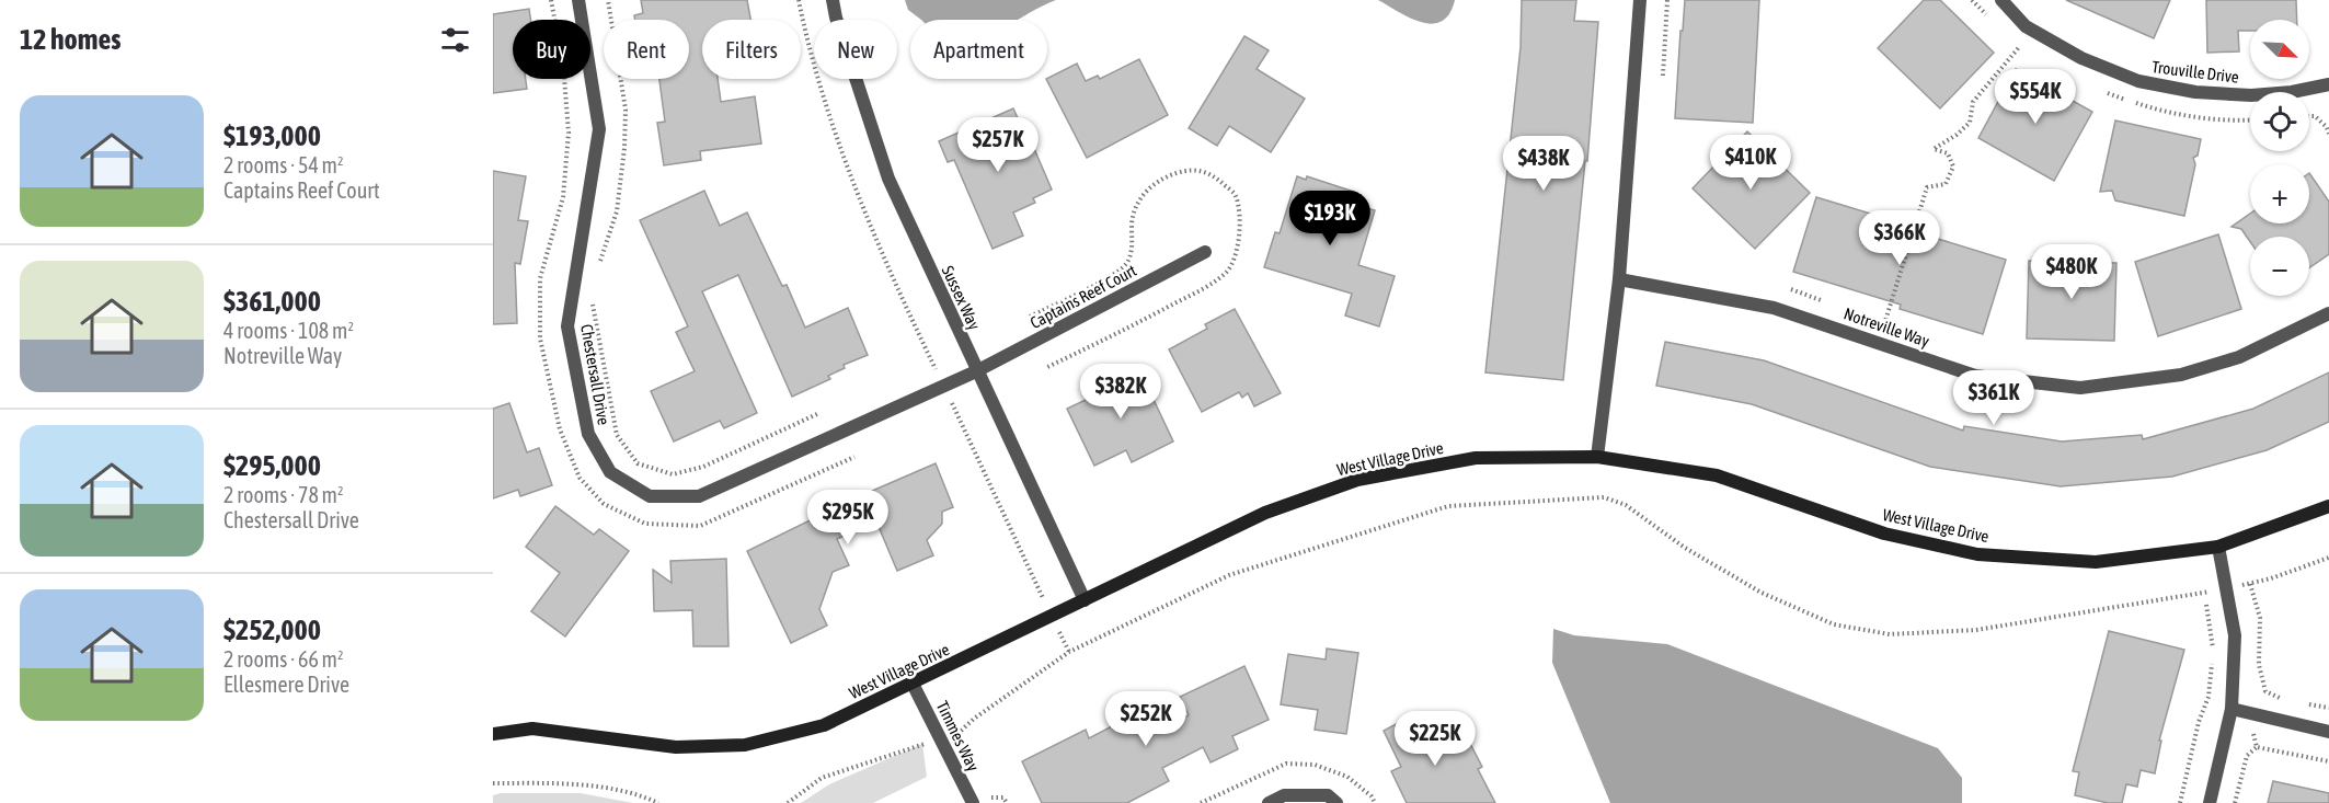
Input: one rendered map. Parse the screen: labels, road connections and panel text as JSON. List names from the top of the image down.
{
  "streets": {
    "street": [
      "Trouville Drive",
      "Captains Reef Court",
      "Sussex Way",
      "Notreville Way",
      "Chestersall Drive",
      "West Village Drive",
      "Timmes Way"
    ]
  },
  "crossings": [
    ["Captains Reef Court", "Sussex Way"],
    ["Captains Reef Court", "Chestersall Drive"],
    ["Sussex Way", "Chestersall Drive"],
    ["Sussex Way", "West Village Drive"],
    ["West Village Drive", "Timmes Way"]
  ],
  "north": "bottom right",
  "page": {
    "heading": "12 homes",
    "map_buttons": ["+", "−"],
    "chip": [
      "Buy",
      "Rent",
      "Filters",
      "New",
      "Apartment"
    ],
    "price": [
      "$554K",
      "$257K",
      "$410K",
      "$438K",
      "$193K",
      "$366K",
      "$480K",
      "$382K",
      "$361K",
      "$295K",
      "$252K",
      "$225K"
    ],
    "list": [
      {
        "name": "$193,000",
        "note": "2 rooms · 54 m² · Captains Reef Court"
      },
      {
        "name": "$361,000",
        "note": "4 rooms · 108 m² · Notreville Way"
      },
      {
        "name": "$295,000",
        "note": "2 rooms · 78 m² · Chestersall Drive"
      },
      {
        "name": "$252,000",
        "note": "2 rooms · 66 m² · Ellesmere Drive"
      }
    ]
  }
}
